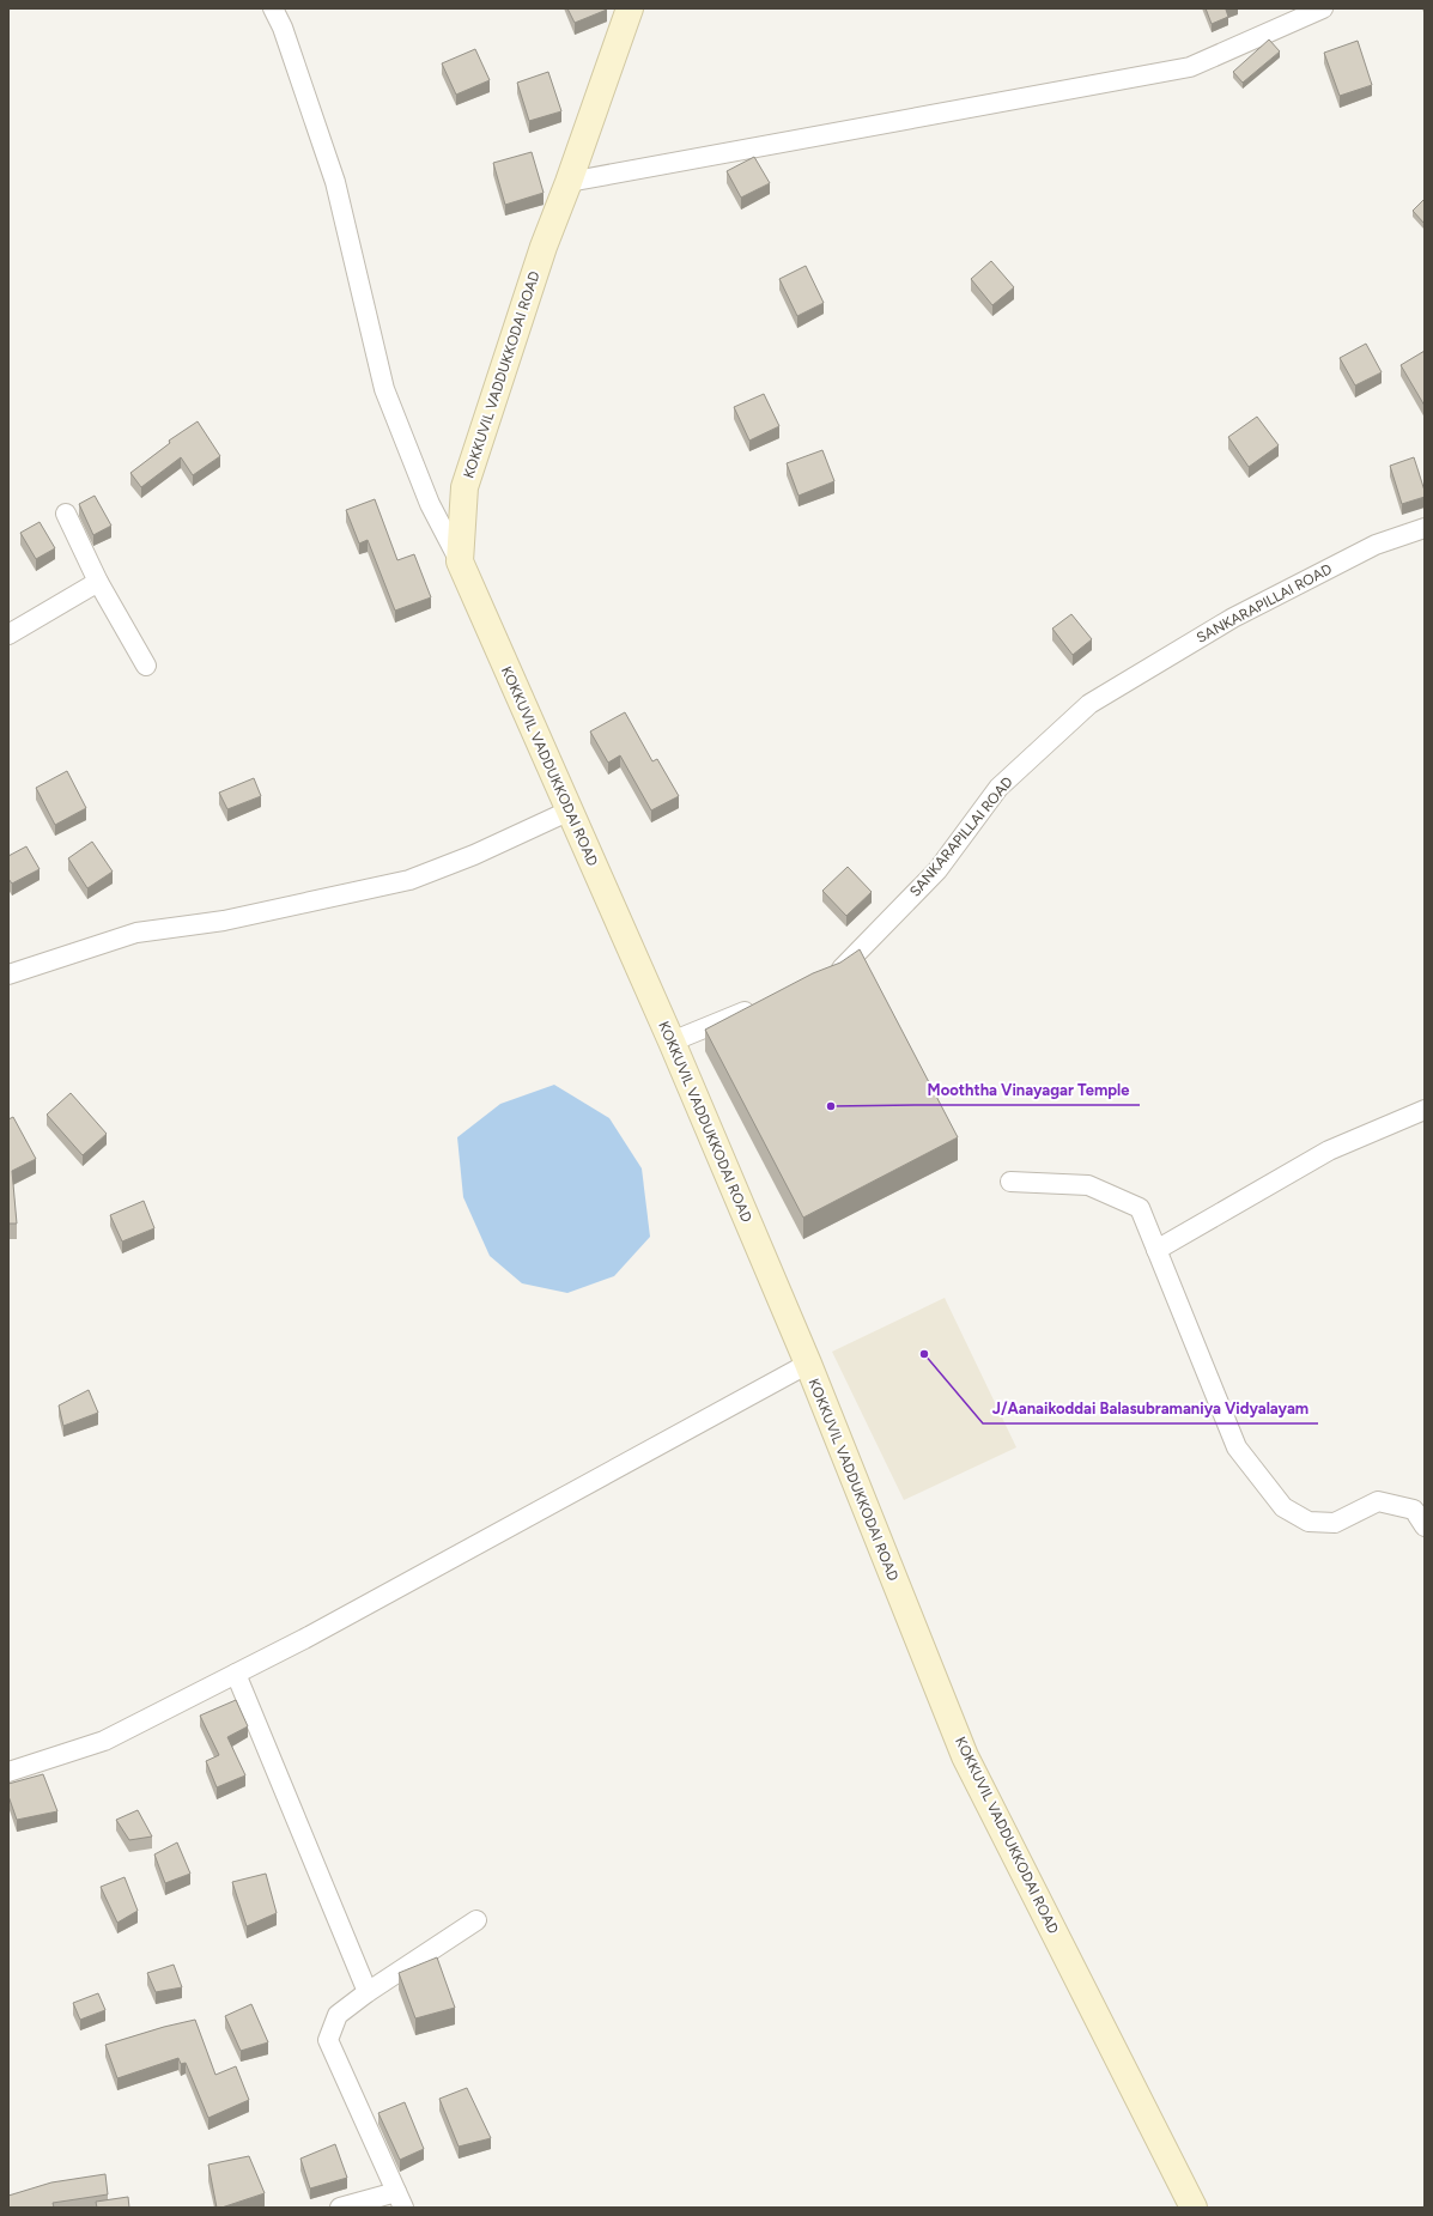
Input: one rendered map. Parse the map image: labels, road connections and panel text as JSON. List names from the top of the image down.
{
  "streets": {
    "main road": ["KOKKUVIL VADDUKKODAI ROAD"],
    "street": ["SANKARAPILLAI ROAD"]
  },
  "places": ["Mooththa Vinayagar Temple", "J/Aanaikoddai Balasubramaniya Vidyalayam"]
}
